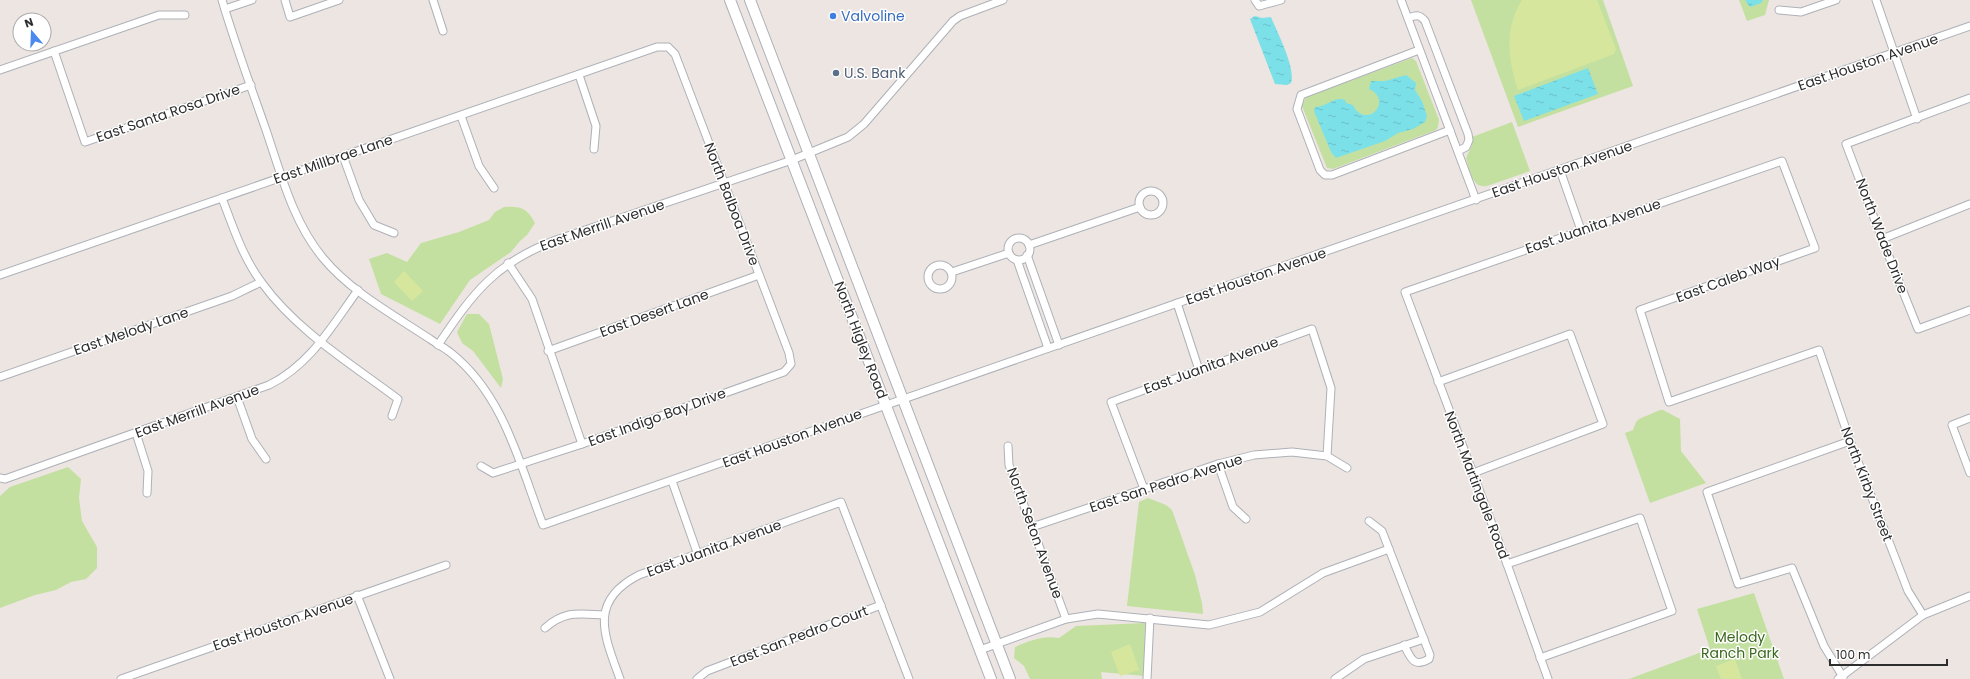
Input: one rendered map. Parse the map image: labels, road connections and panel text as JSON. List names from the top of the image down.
{
  "streets": {
    "main road": ["North Higley Road"],
    "street": [
      "East Houston Avenue",
      "East Santa Rosa Drive",
      "East Millbrae Lane",
      "North Balboa Drive",
      "East Merrill Avenue",
      "East Juanita Avenue",
      "North Wade Drive",
      "East Caleb Way",
      "East Desert Lane",
      "East Melody Lane",
      "East Indigo Bay Drive",
      "East San Pedro Avenue",
      "North Kirby Street",
      "North Martingale Road",
      "North Seton Avenue",
      "East San Pedro Court"
    ]
  },
  "crossings": [
    ["East Houston Avenue", "North Higley Road"],
    ["East Houston Avenue", "East Indigo Bay Drive"],
    ["East Millbrae Lane", "North Balboa Drive"],
    ["North Balboa Drive", "East Merrill Avenue"],
    ["North Balboa Drive", "East Desert Lane"],
    ["North Balboa Drive", "East Indigo Bay Drive"],
    ["East Merrill Avenue", "North Higley Road"],
    ["East Juanita Avenue", "East Caleb Way"],
    ["East Juanita Avenue", "East San Pedro Avenue"],
    ["East Juanita Avenue", "North Martingale Road"],
    ["East Juanita Avenue", "East San Pedro Court"],
    ["East Caleb Way", "North Kirby Street"],
    ["East San Pedro Avenue", "North Seton Avenue"]
  ],
  "parks": ["Melody Ranch Park"],
  "places": ["Valvoline", "U.S. Bank"],
  "scale_bar": "100 m",
  "north": "top"
}
